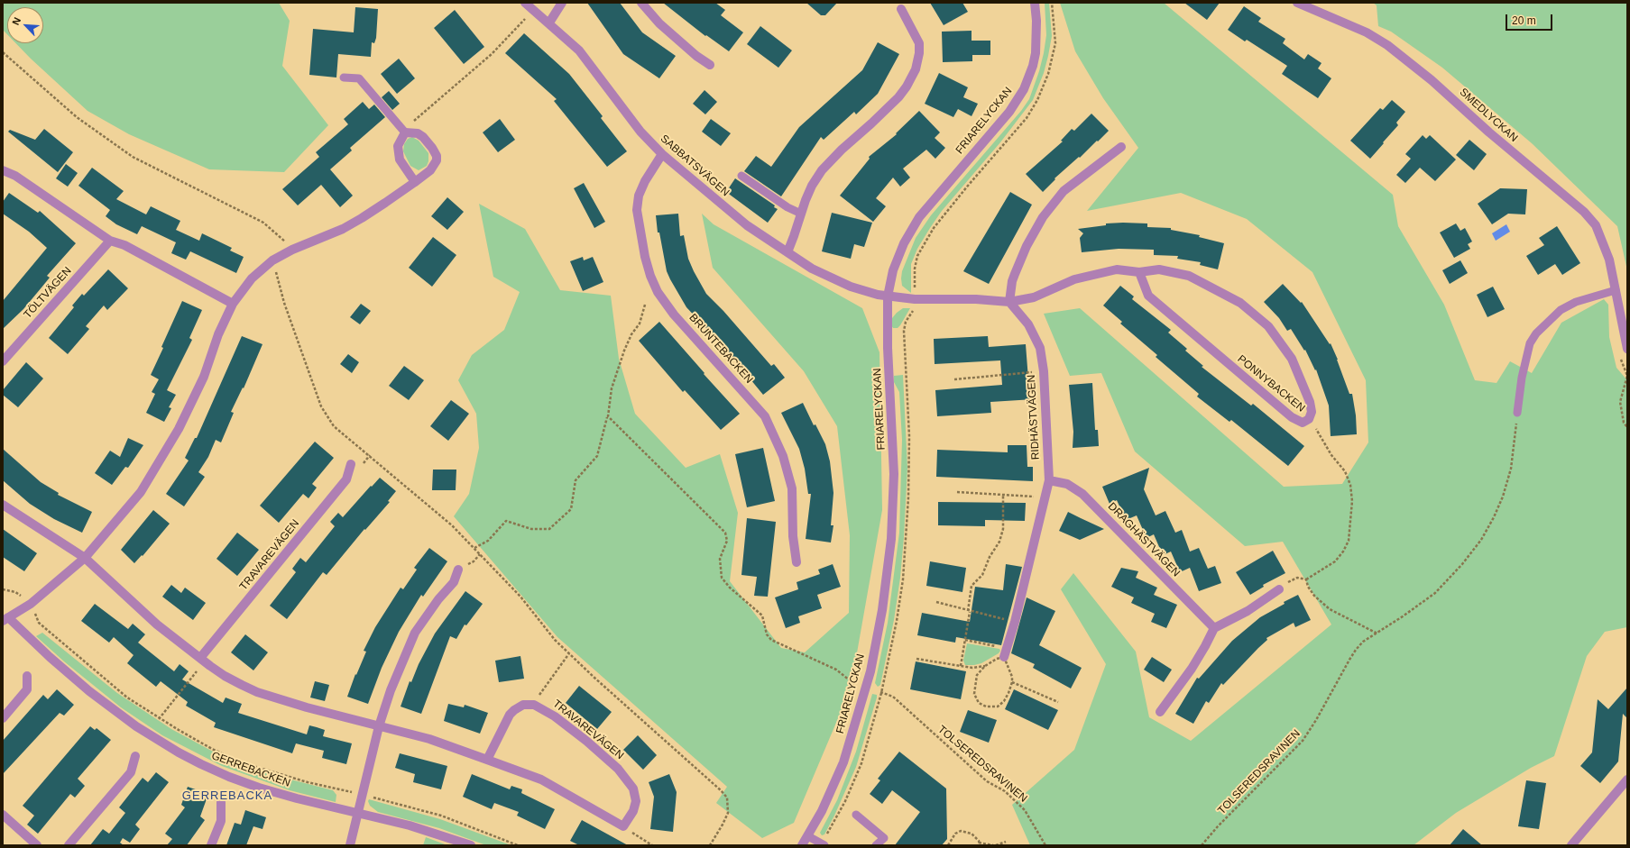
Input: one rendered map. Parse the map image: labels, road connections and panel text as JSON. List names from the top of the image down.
{
  "streets": {
    "street": [
      "SMEDLYCKAN",
      "FRIARELYCKAN",
      "SABBATSVÄGEN",
      "TÖLTVÄGEN",
      "BRUNTEBACKEN",
      "PONNYBACKEN",
      "RIDHÄSTVÄGEN",
      "DRAGHÄSTVÄGEN",
      "TRAVAREVÄGEN",
      "GERREBACKEN"
    ],
    "path": ["TOLSEREDSRAVINEN"]
  },
  "crossings": [
    ["FRIARELYCKAN", "SABBATSVÄGEN"],
    ["FRIARELYCKAN", "TOLSEREDSRAVINEN"],
    ["SABBATSVÄGEN", "BRUNTEBACKEN"],
    ["PONNYBACKEN", "RIDHÄSTVÄGEN"],
    ["RIDHÄSTVÄGEN", "DRAGHÄSTVÄGEN"]
  ],
  "districts": ["GERREBACKA"],
  "scale_bar": "20 m",
  "north": "top left"
}
